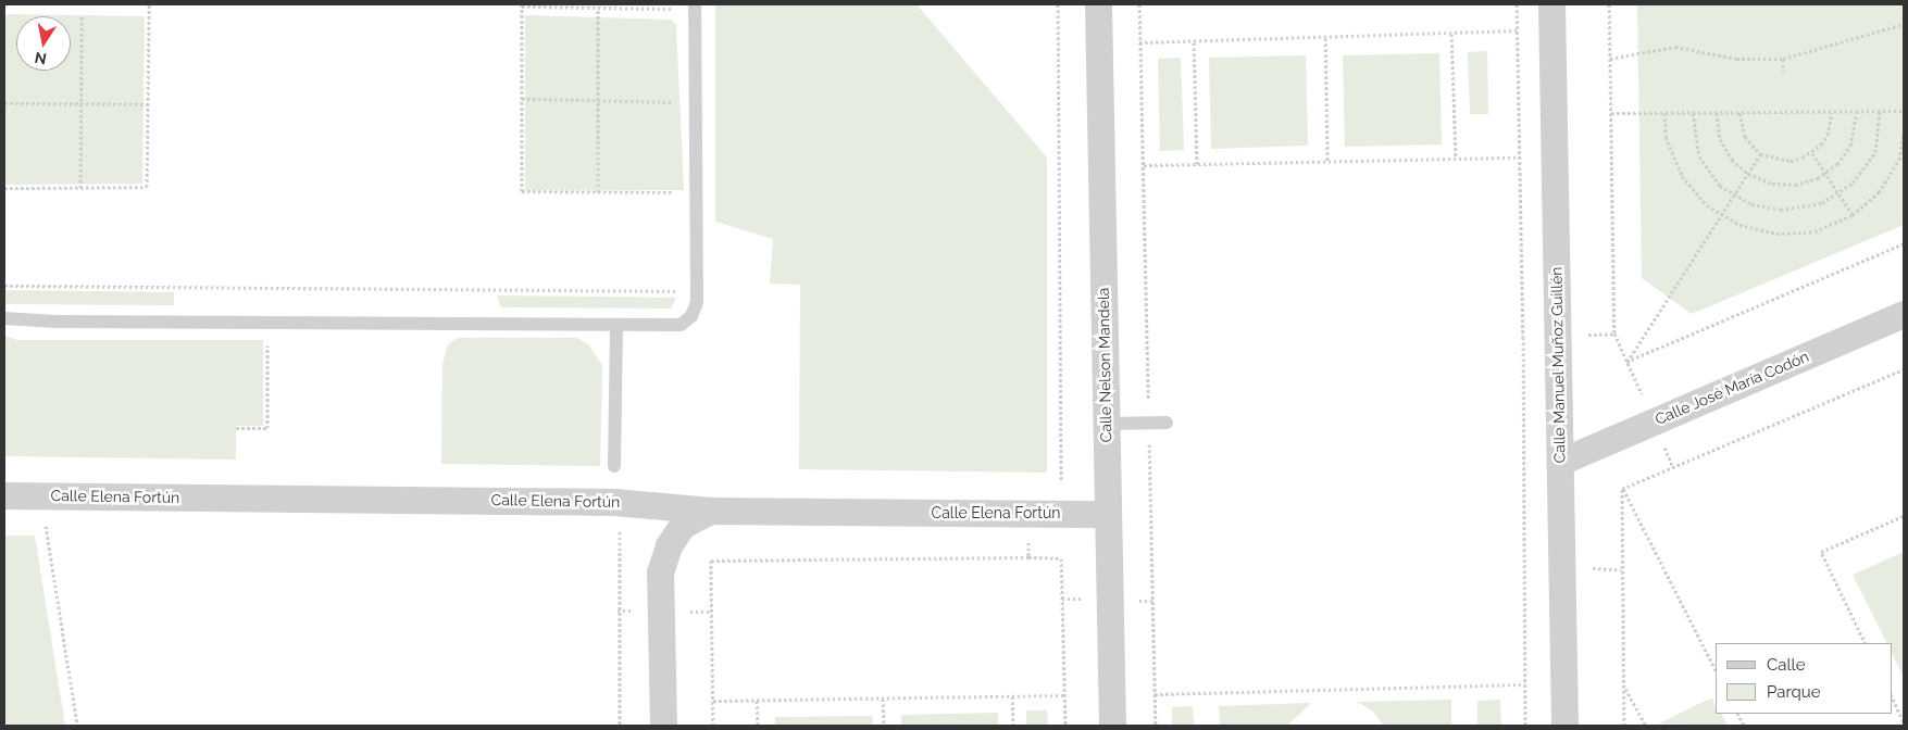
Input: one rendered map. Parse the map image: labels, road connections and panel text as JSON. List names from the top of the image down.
{
  "streets": {
    "street": [
      "Calle Nelson Mandela",
      "Calle Manuel Muñoz Guillén",
      "Calle José María Codón",
      "Calle Elena Fortún"
    ]
  },
  "crossings": [
    ["Calle Nelson Mandela", "Calle Elena Fortún"],
    ["Calle Manuel Muñoz Guillén", "Calle José María Codón"]
  ],
  "legend": ["Calle", "Parque"],
  "north": "bottom"
}
